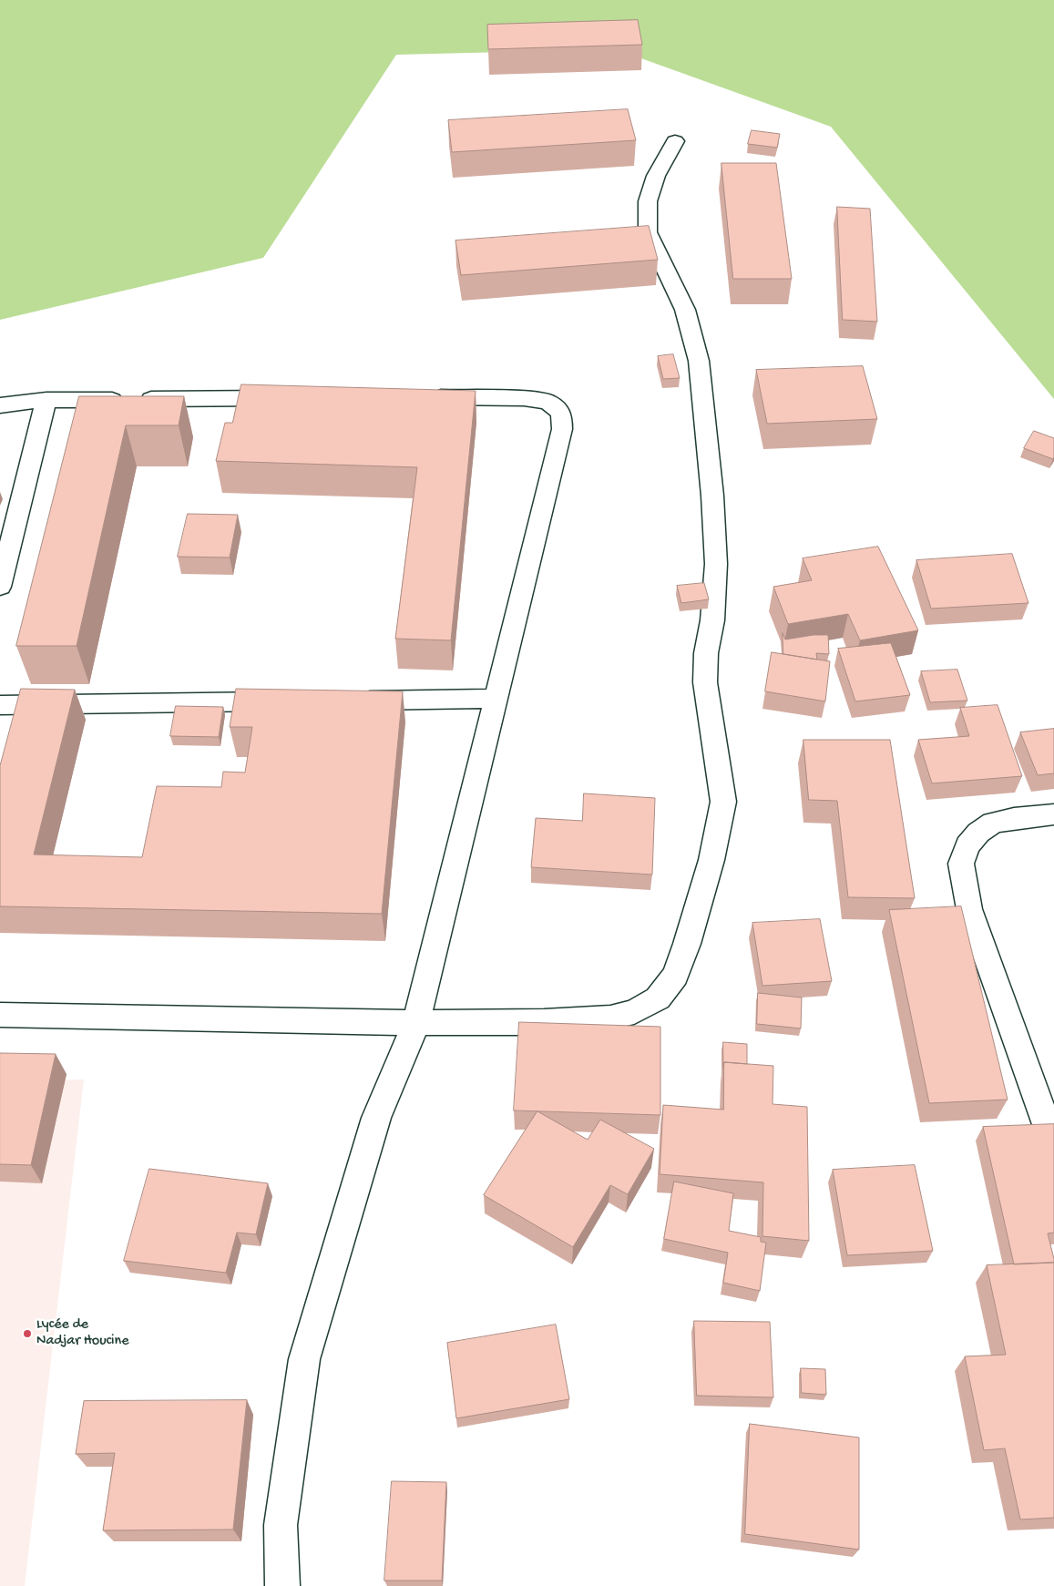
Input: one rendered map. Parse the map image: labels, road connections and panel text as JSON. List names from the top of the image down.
{
  "places": ["Lycée de Nadjar Houcine"]
}
